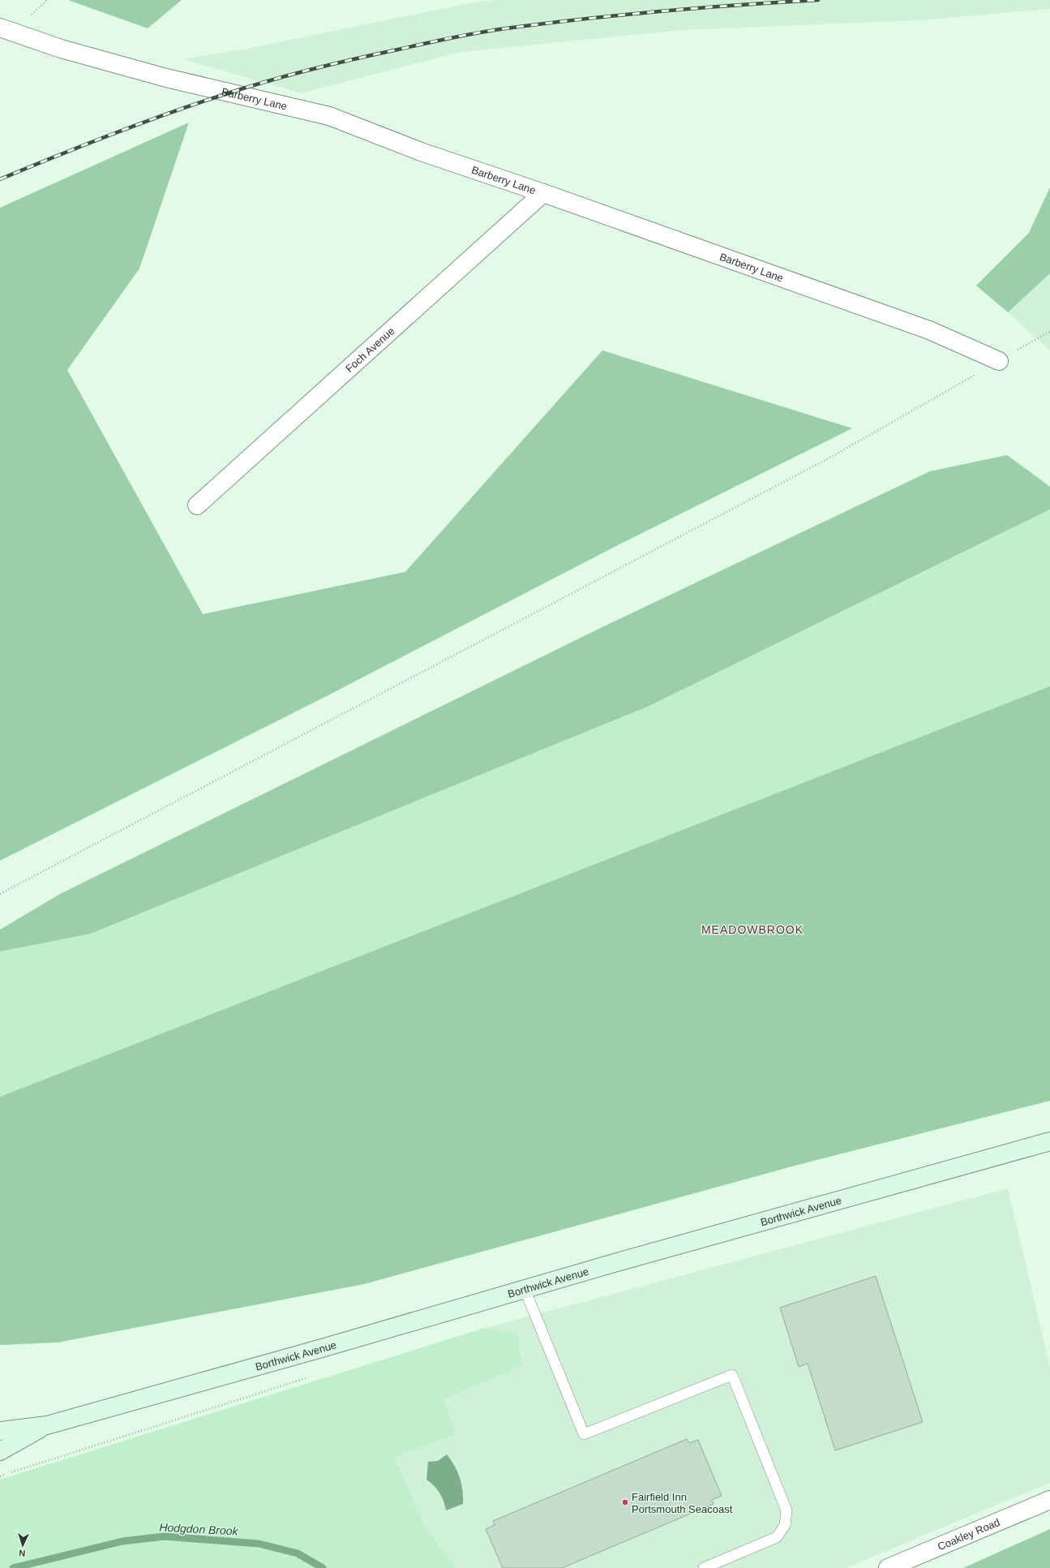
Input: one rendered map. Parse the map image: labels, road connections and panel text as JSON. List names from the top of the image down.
{
  "streets": {
    "street": [
      "Barberry Lane",
      "Foch Avenue",
      "Borthwick Avenue",
      "Coakley Road"
    ]
  },
  "crossings": [
    ["Barberry Lane", "Foch Avenue"]
  ],
  "districts": ["MEADOWBROOK"],
  "water": ["Hodgdon Brook"],
  "places": ["Fairfield Inn Portsmouth Seacoast"],
  "north": "bottom"
}
